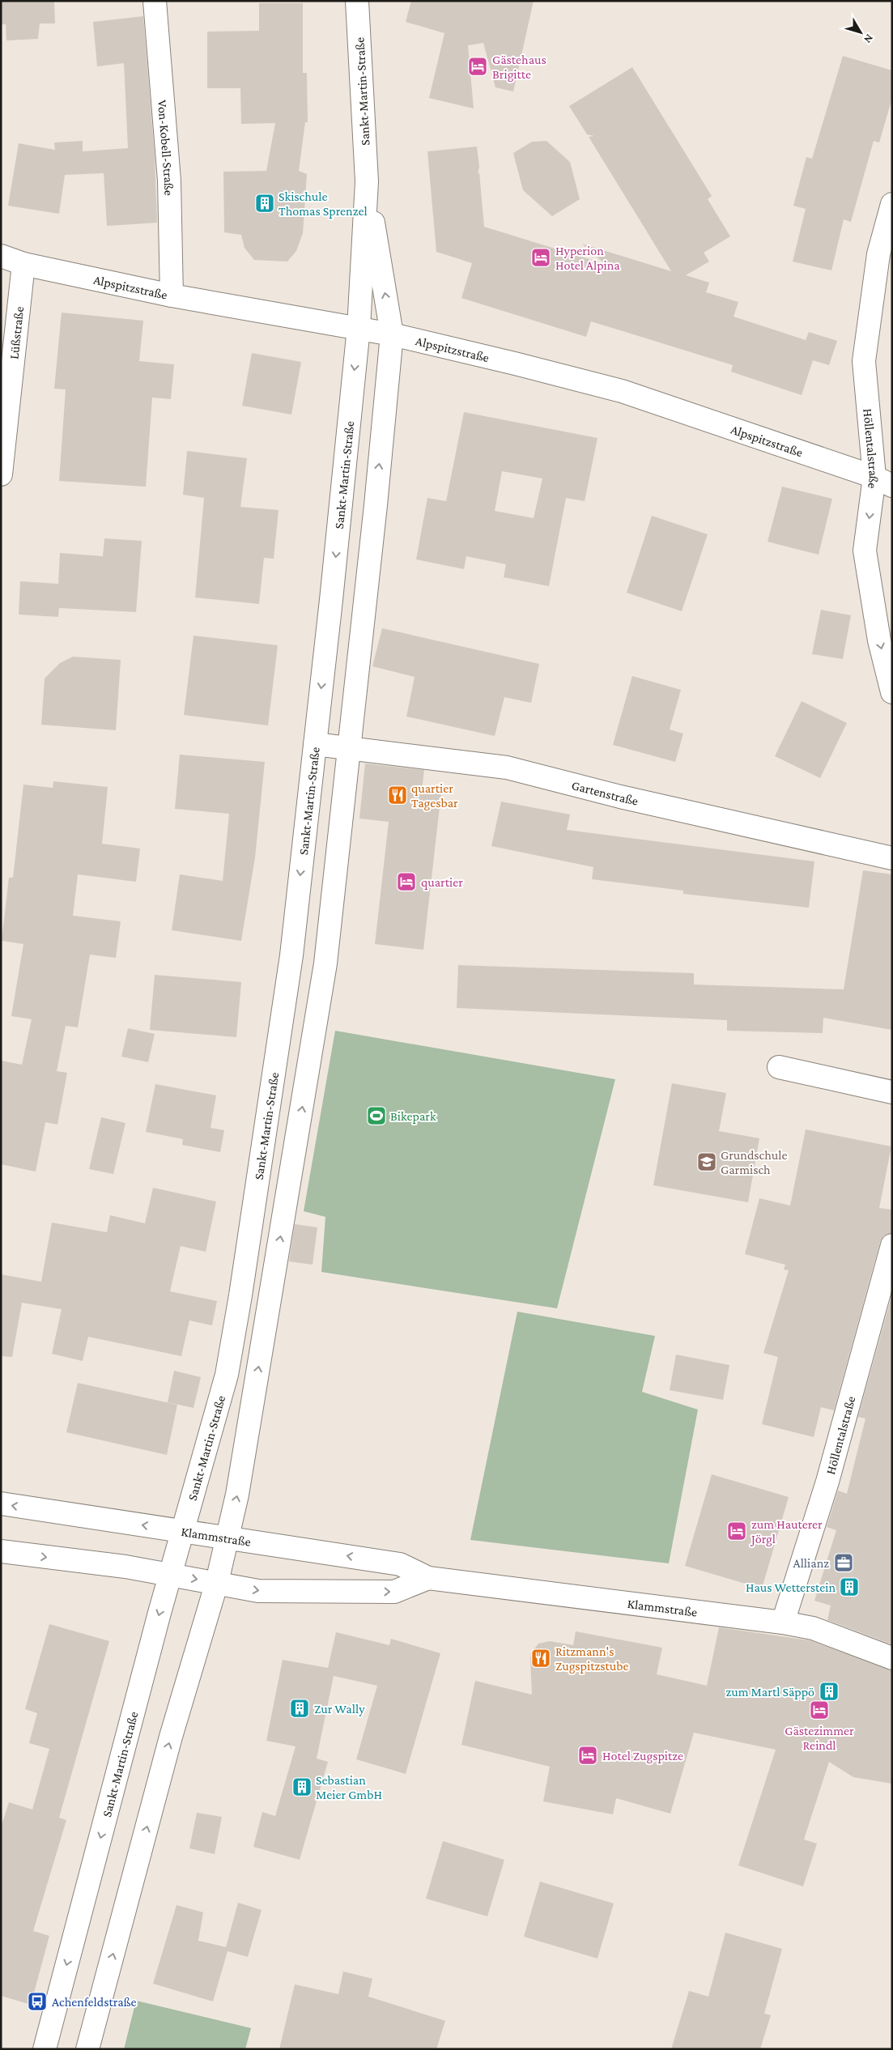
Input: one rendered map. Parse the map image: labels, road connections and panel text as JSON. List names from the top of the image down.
{
  "streets": {
    "street": [
      "Sankt-Martin-Straße",
      "Von-Kobell-Straße",
      "Alpspitzstraße",
      "Lüßstraße",
      "Höllentalstraße",
      "Gartenstraße",
      "Klammstraße"
    ]
  },
  "crossings": [
    ["Sankt-Martin-Straße", "Alpspitzstraße"],
    ["Sankt-Martin-Straße", "Gartenstraße"],
    ["Sankt-Martin-Straße", "Klammstraße"],
    ["Von-Kobell-Straße", "Alpspitzstraße"],
    ["Alpspitzstraße", "Lüßstraße"],
    ["Alpspitzstraße", "Höllentalstraße"],
    ["Höllentalstraße", "Klammstraße"]
  ],
  "places": {
    "hotel": [
      "Gästehaus Brigitte",
      "Hyperion Hotel Alpina",
      "quartier",
      "zum Hauterer Jörgl",
      "Gästezimmer Reindl",
      "Hotel Zugspitze"
    ],
    "building": [
      "Skischule Thomas Sprenzel",
      "Haus Wetterstein",
      "zum Martl Säppö",
      "Zur Wally",
      "Sebastian Meier GmbH"
    ],
    "restaurant": ["quartier Tagesbar", "Ritzmann's Zugspitzstube"],
    "sports": ["Bikepark"],
    "school or university": ["Grundschule Garmisch"],
    "office": ["Allianz"],
    "bus stop": ["Achenfeldstraße"]
  },
  "north": "bottom right"
}
